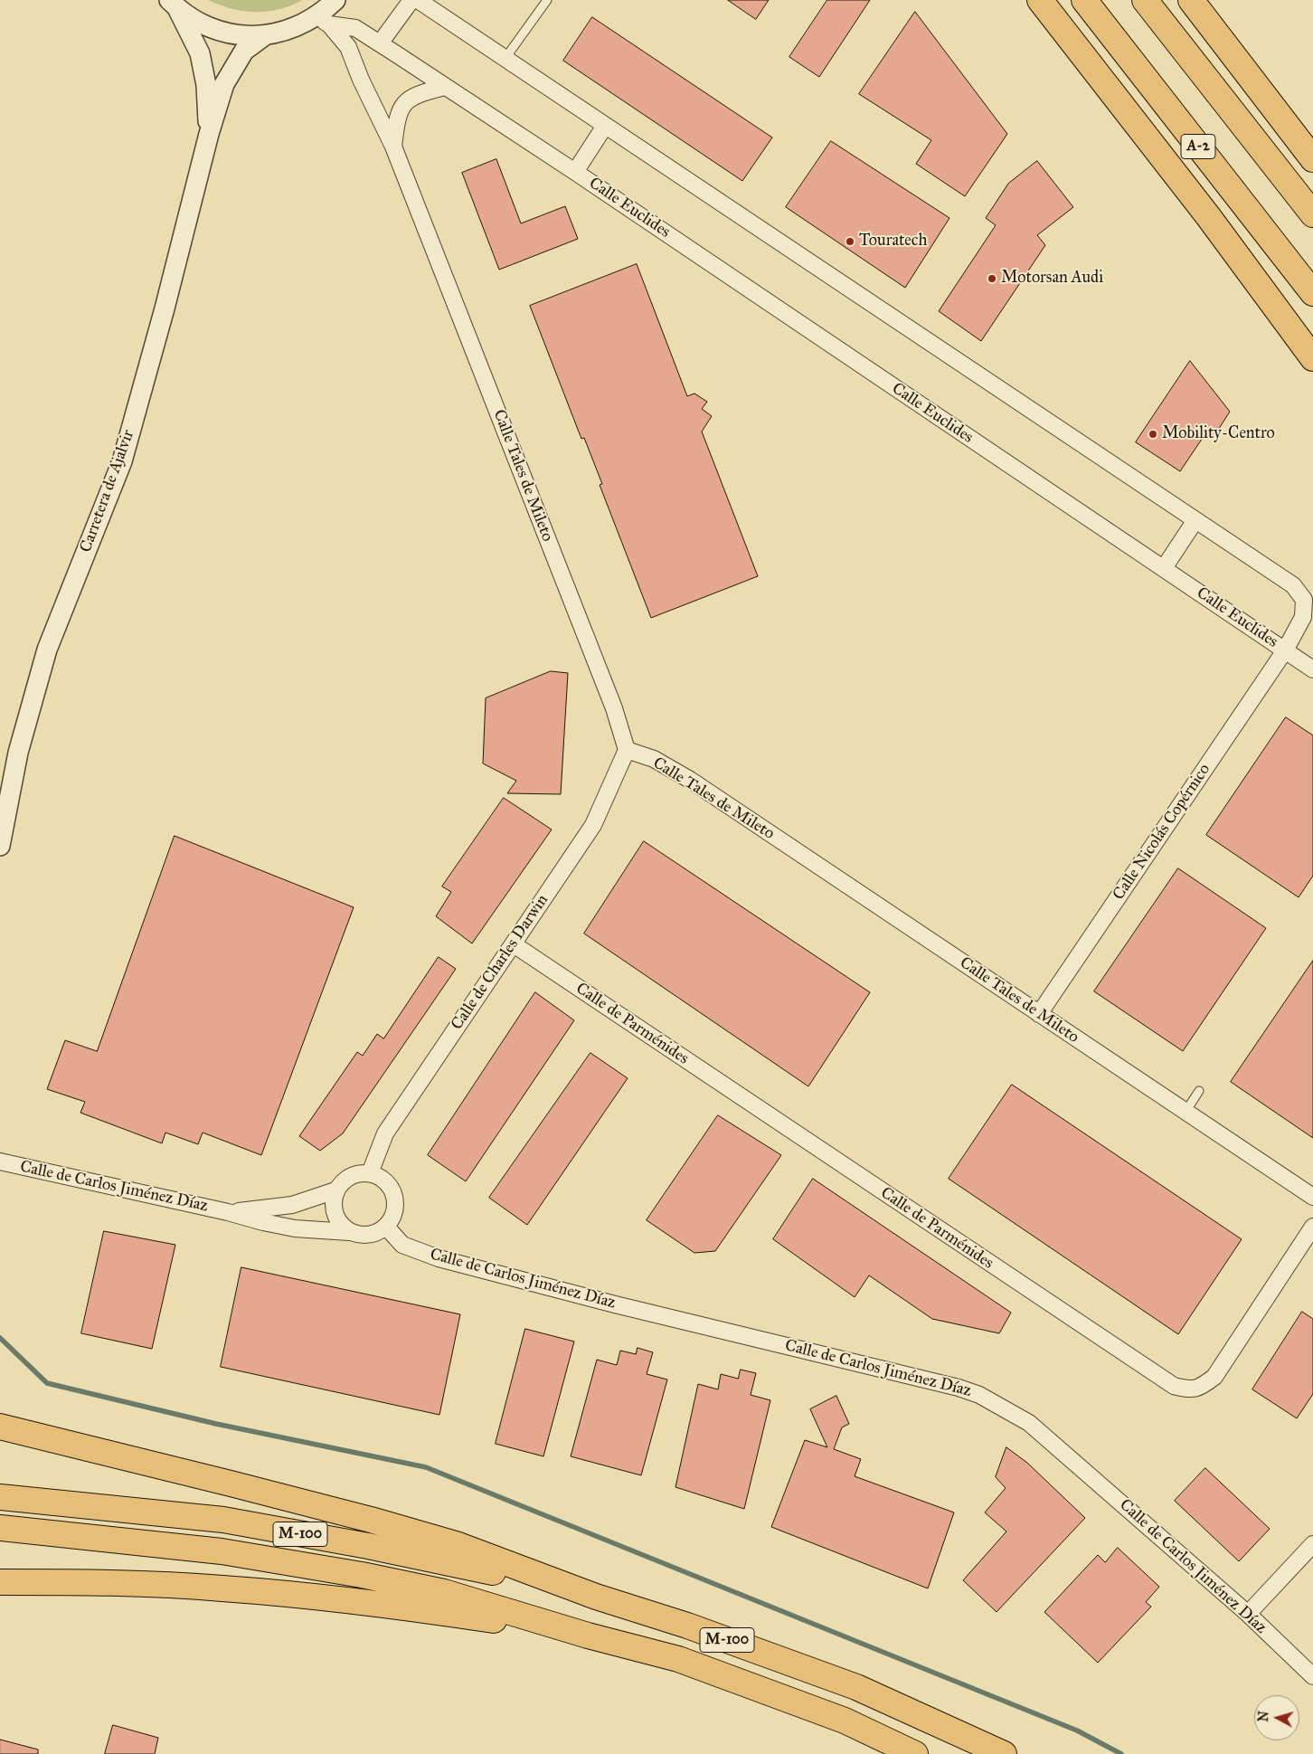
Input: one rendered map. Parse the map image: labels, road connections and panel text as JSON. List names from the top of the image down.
{
  "streets": {
    "highway": ["A-2", "M-100"],
    "street": [
      "Calle Euclides",
      "Calle Tales de Mileto",
      "Carretera de Ajalvir",
      "Calle Nicolás Copérnico",
      "Calle de Charles Darwin",
      "Calle de Parménides",
      "Calle de Carlos Jiménez Díaz"
    ]
  },
  "crossings": [
    ["Calle Euclides", "Calle Tales de Mileto"],
    ["Calle Euclides", "Calle Nicolás Copérnico"],
    ["Calle Tales de Mileto", "Calle Nicolás Copérnico"],
    ["Calle Tales de Mileto", "Calle de Charles Darwin"],
    ["Calle de Charles Darwin", "Calle de Parménides"],
    ["Calle de Charles Darwin", "Calle de Carlos Jiménez Díaz"]
  ],
  "places": ["Touratech", "Motorsan Audi", "Mobility-Centro"],
  "north": "left"
}
